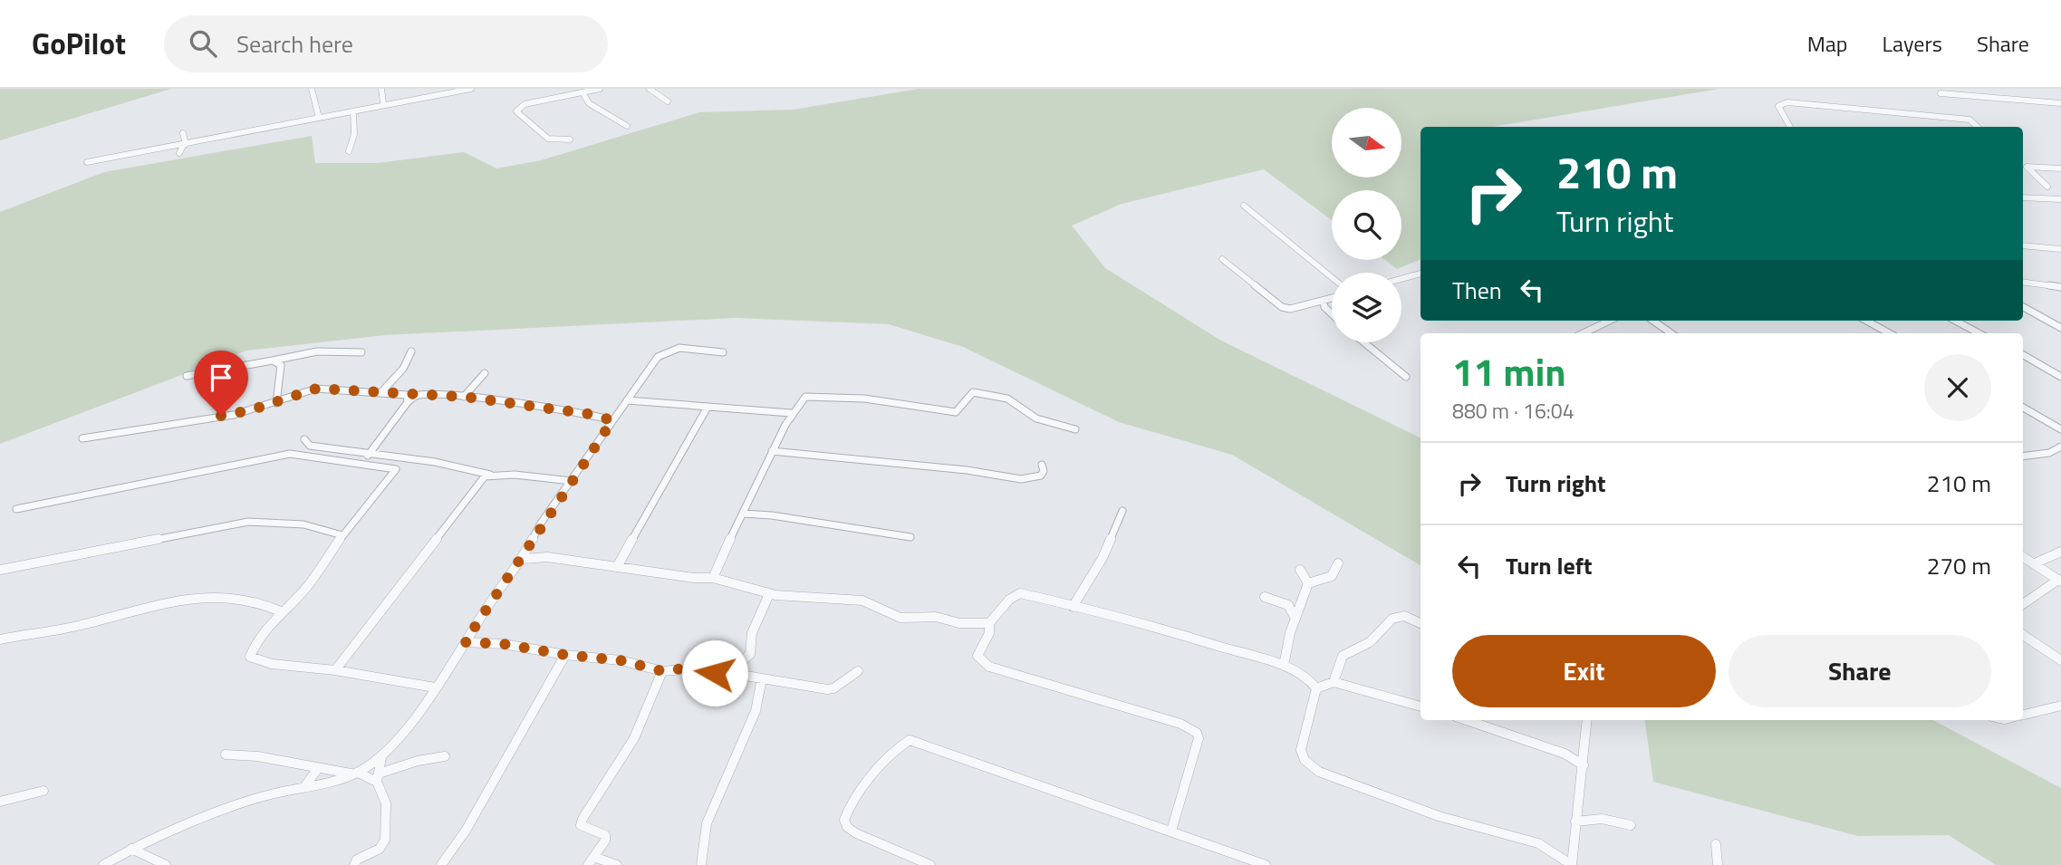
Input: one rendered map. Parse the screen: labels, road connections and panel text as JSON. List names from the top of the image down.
{
  "north": "right",
  "page": {
    "header": "GoPilot",
    "search": "Search here",
    "nav": ["Map", "Layers", "Share"],
    "turn": ["210 m", "Turn right"],
    "then": "Then",
    "heading": ["11 min", "880 m · 16:04"],
    "list": [
      {
        "name": "Turn right",
        "value": "210 m"
      },
      {
        "name": "Turn left",
        "value": "270 m"
      }
    ],
    "buttons": ["Exit", "Share"]
  }
}
